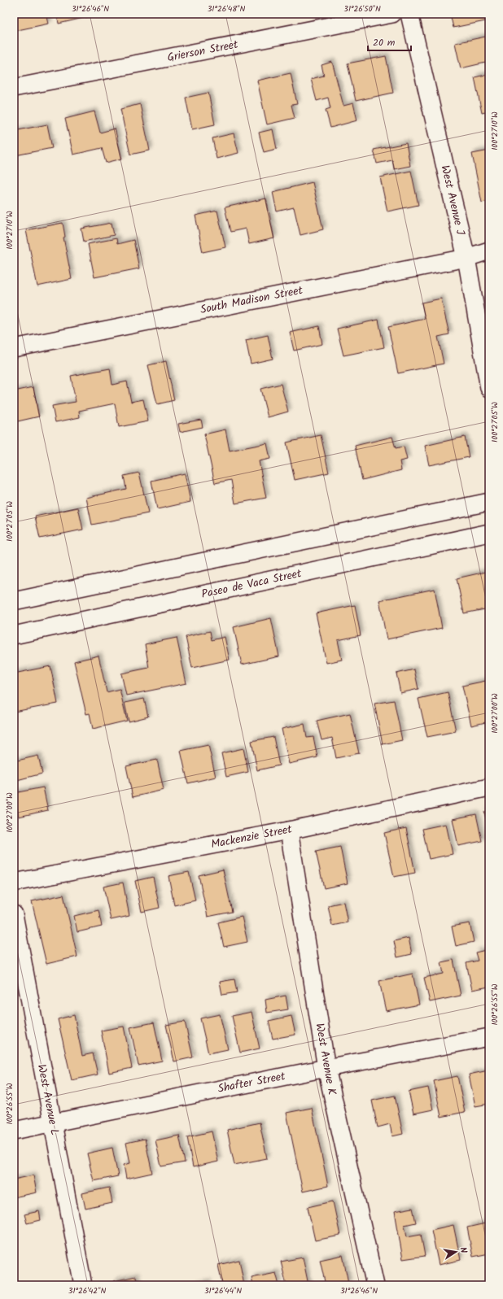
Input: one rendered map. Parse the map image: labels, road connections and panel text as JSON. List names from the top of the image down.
{
  "streets": {
    "street": [
      "Grierson Street",
      "West Avenue J",
      "South Madison Street",
      "Paseo de Vaca Street",
      "Mackenzie Street",
      "West Avenue K",
      "Shafter Street",
      "West Avenue L"
    ]
  },
  "crossings": [
    ["West Avenue J", "South Madison Street"],
    ["Mackenzie Street", "West Avenue K"],
    ["West Avenue K", "Shafter Street"],
    ["Shafter Street", "West Avenue L"]
  ],
  "scale_bar": "20 m",
  "north": "right",
  "coordinates": [
    "31°26'46\"N",
    "31°26'48\"N",
    "31°26'50\"N",
    "100°27'10\"W",
    "100°27'05\"W",
    "100°27'00\"W",
    "100°26'55\"W",
    "31°26'42\"N",
    "31°26'44\"N"
  ]
}
